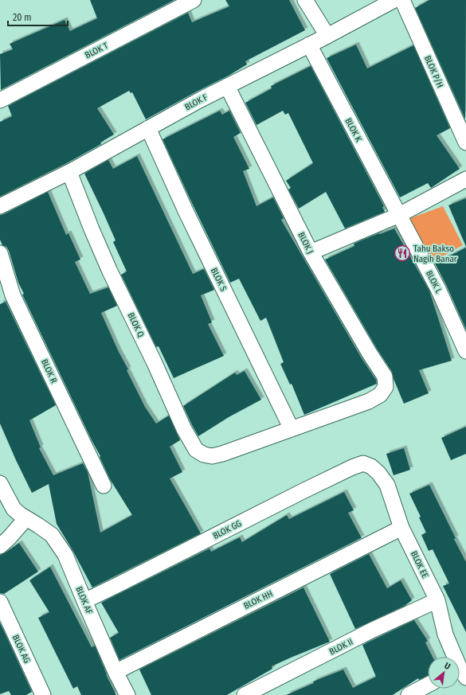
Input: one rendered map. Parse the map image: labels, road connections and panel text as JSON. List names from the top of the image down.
{
  "streets": {
    "street": [
      "BLOK T",
      "BLOK P/H",
      "BLOK F",
      "BLOK K",
      "BLOK J",
      "BLOK S",
      "BLOK L",
      "BLOK Q",
      "BLOK R",
      "BLOK GG",
      "BLOK EE",
      "BLOK HH",
      "BLOK AF",
      "BLOK II",
      "BLOK AG"
    ]
  },
  "crossings": [
    ["BLOK F", "BLOK K"],
    ["BLOK F", "BLOK J"],
    ["BLOK F", "BLOK S"],
    ["BLOK F", "BLOK Q"],
    ["BLOK K", "BLOK L"],
    ["BLOK J", "BLOK Q"],
    ["BLOK S", "BLOK Q"],
    ["BLOK GG", "BLOK EE"],
    ["BLOK GG", "BLOK AF"],
    ["BLOK EE", "BLOK HH"],
    ["BLOK EE", "BLOK II"],
    ["BLOK HH", "BLOK AF"]
  ],
  "places": {
    "restaurant": ["Tahu Bakso Nagih Banar"]
  },
  "scale_bar": "20 m",
  "north": "top right"
}
